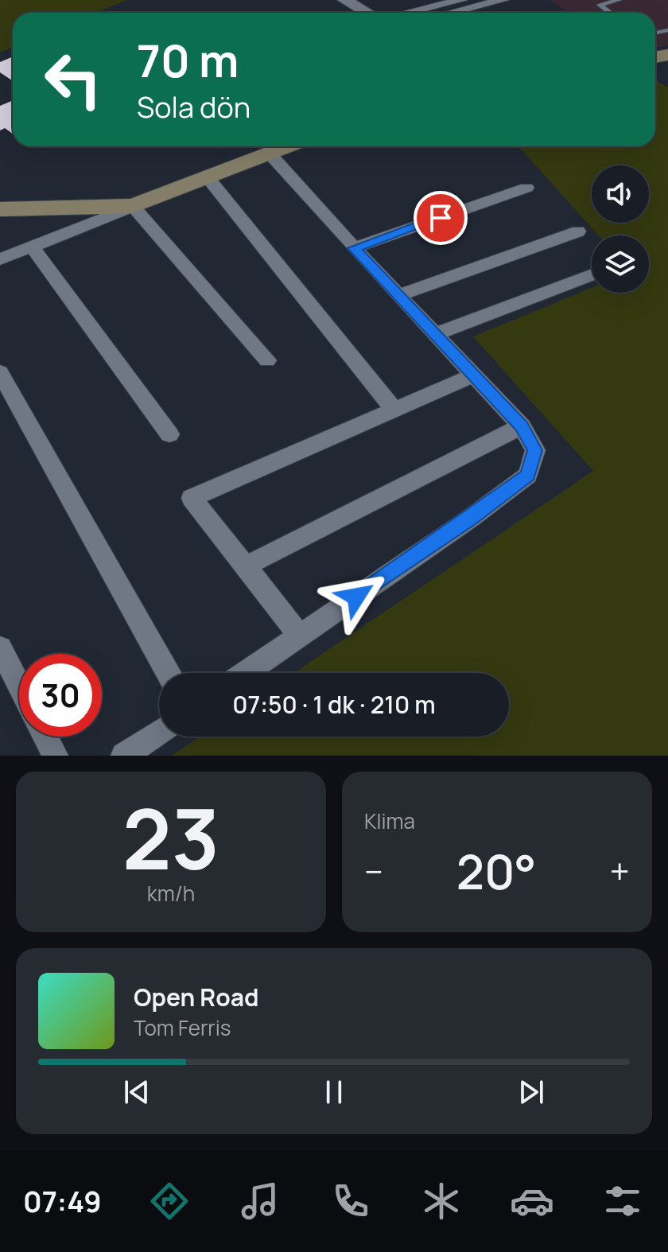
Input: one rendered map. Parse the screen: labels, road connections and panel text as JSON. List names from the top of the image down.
{
  "page": {
    "turn": ["70 m", "Sola dön"],
    "limit": "30",
    "trip": "07:50 · 1 dk · 210 m",
    "tile": [
      ["23", "km/h"],
      "Klima"
    ],
    "heat": ["−", "20°", "+"],
    "song": ["Open Road", "Tom Ferris"],
    "tabs": "07:49"
  }
}
